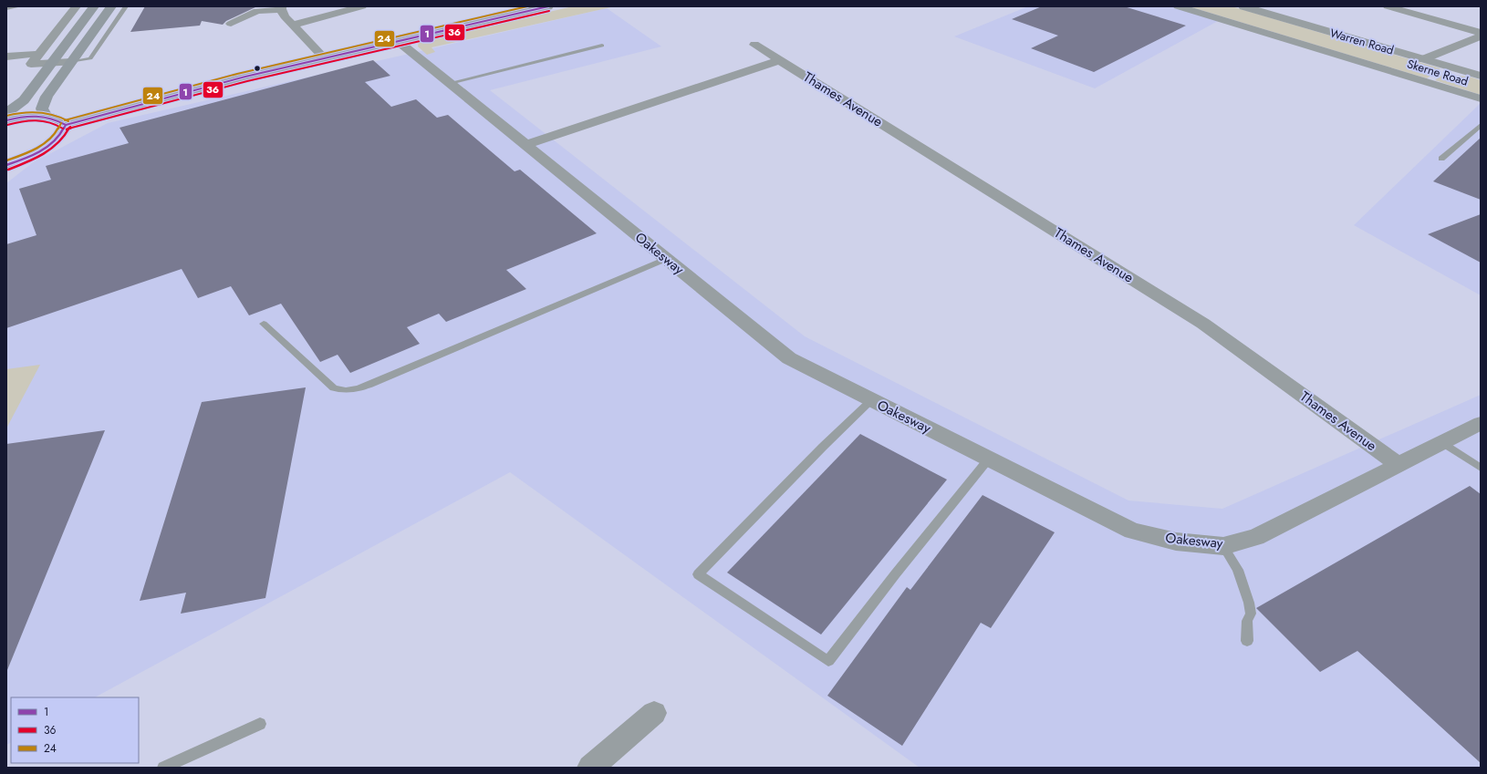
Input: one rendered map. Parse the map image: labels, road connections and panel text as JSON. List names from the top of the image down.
{
  "streets": {
    "street": [
      "Warren Road",
      "Skerne Road",
      "Thames Avenue",
      "Oakesway"
    ]
  },
  "crossings": [
    ["Thames Avenue", "Oakesway"]
  ],
  "lines": ["transit line 1", "transit line 24", "transit line 36"],
  "legend": ["1", "36", "24"]
}
